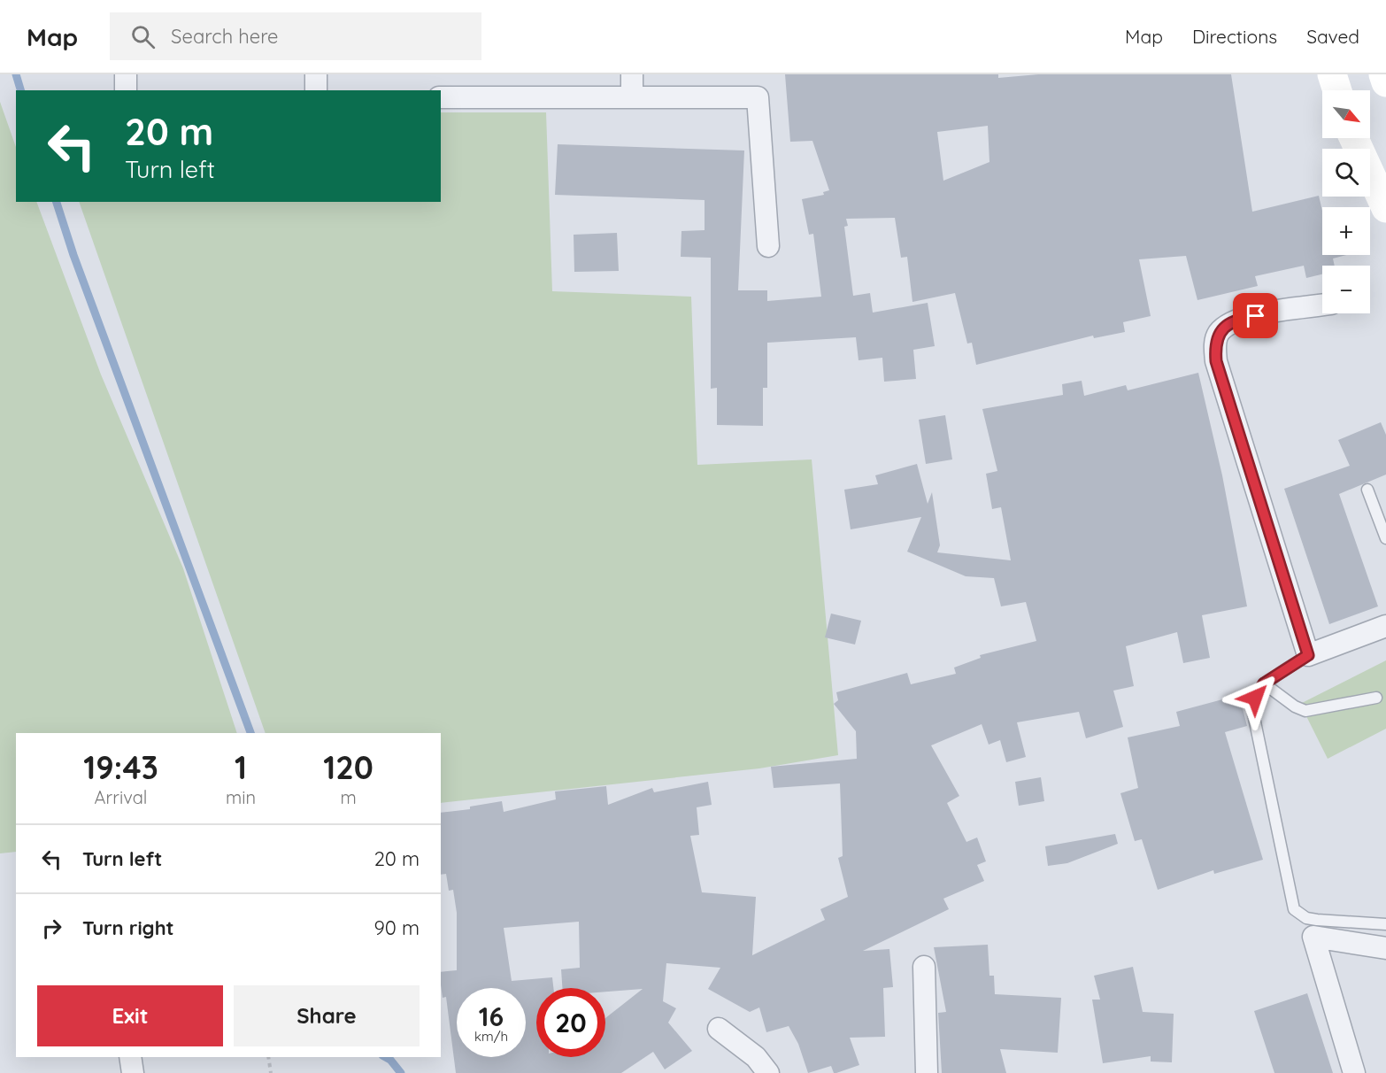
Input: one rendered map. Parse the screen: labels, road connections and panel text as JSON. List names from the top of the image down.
{
  "north": "bottom right",
  "page": {
    "header": "Map",
    "search": "Search here",
    "nav": ["Map", "Directions", "Saved"],
    "map_buttons": ["+", "−"],
    "turn": ["20 m", "Turn left"],
    "eta": [
      "19:43",
      "Arrival",
      "1",
      "min",
      "120",
      "m"
    ],
    "list": [
      {
        "name": "Turn left",
        "value": "20 m"
      },
      {
        "name": "Turn right",
        "value": "90 m"
      }
    ],
    "buttons": ["Exit", "Share"],
    "speed": "16 km/h",
    "limit": "20"
  }
}
